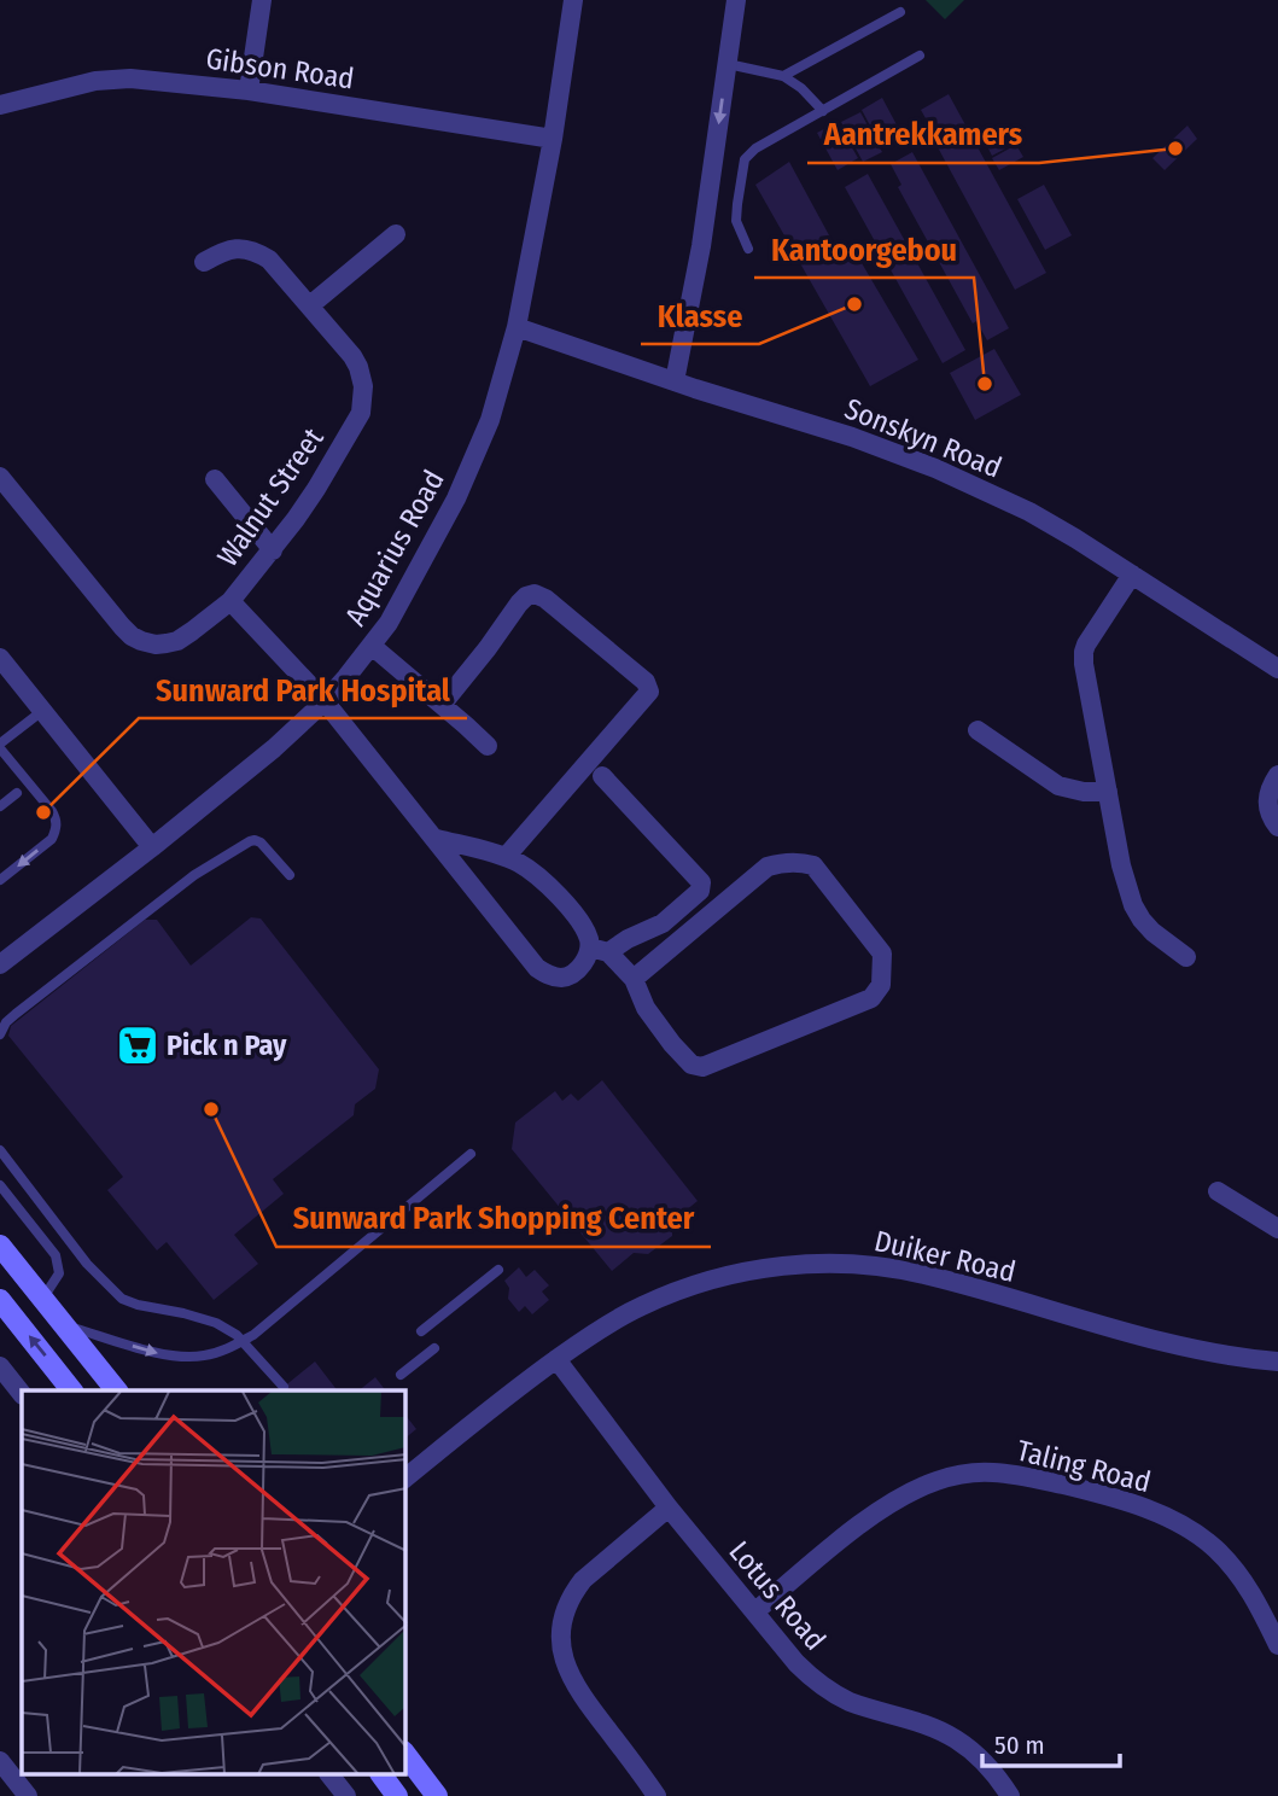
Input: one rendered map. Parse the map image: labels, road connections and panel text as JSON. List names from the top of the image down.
{
  "streets": {
    "street": [
      "Gibson Road",
      "Sonskyn Road",
      "Walnut Street",
      "Aquarius Road",
      "Duiker Road",
      "Taling Road",
      "Lotus Road"
    ]
  },
  "crossings": [
    ["Gibson Road", "Aquarius Road"],
    ["Sonskyn Road", "Aquarius Road"],
    ["Duiker Road", "Lotus Road"],
    ["Taling Road", "Lotus Road"]
  ],
  "places": {
    "other": [
      "Aantrekkamers",
      "Klasse",
      "Kantoorgebou",
      "Sunward Park Hospital",
      "Sunward Park Shopping Center"
    ],
    "supermarket": ["Pick n Pay"]
  },
  "scale_bar": "50 m"
}
